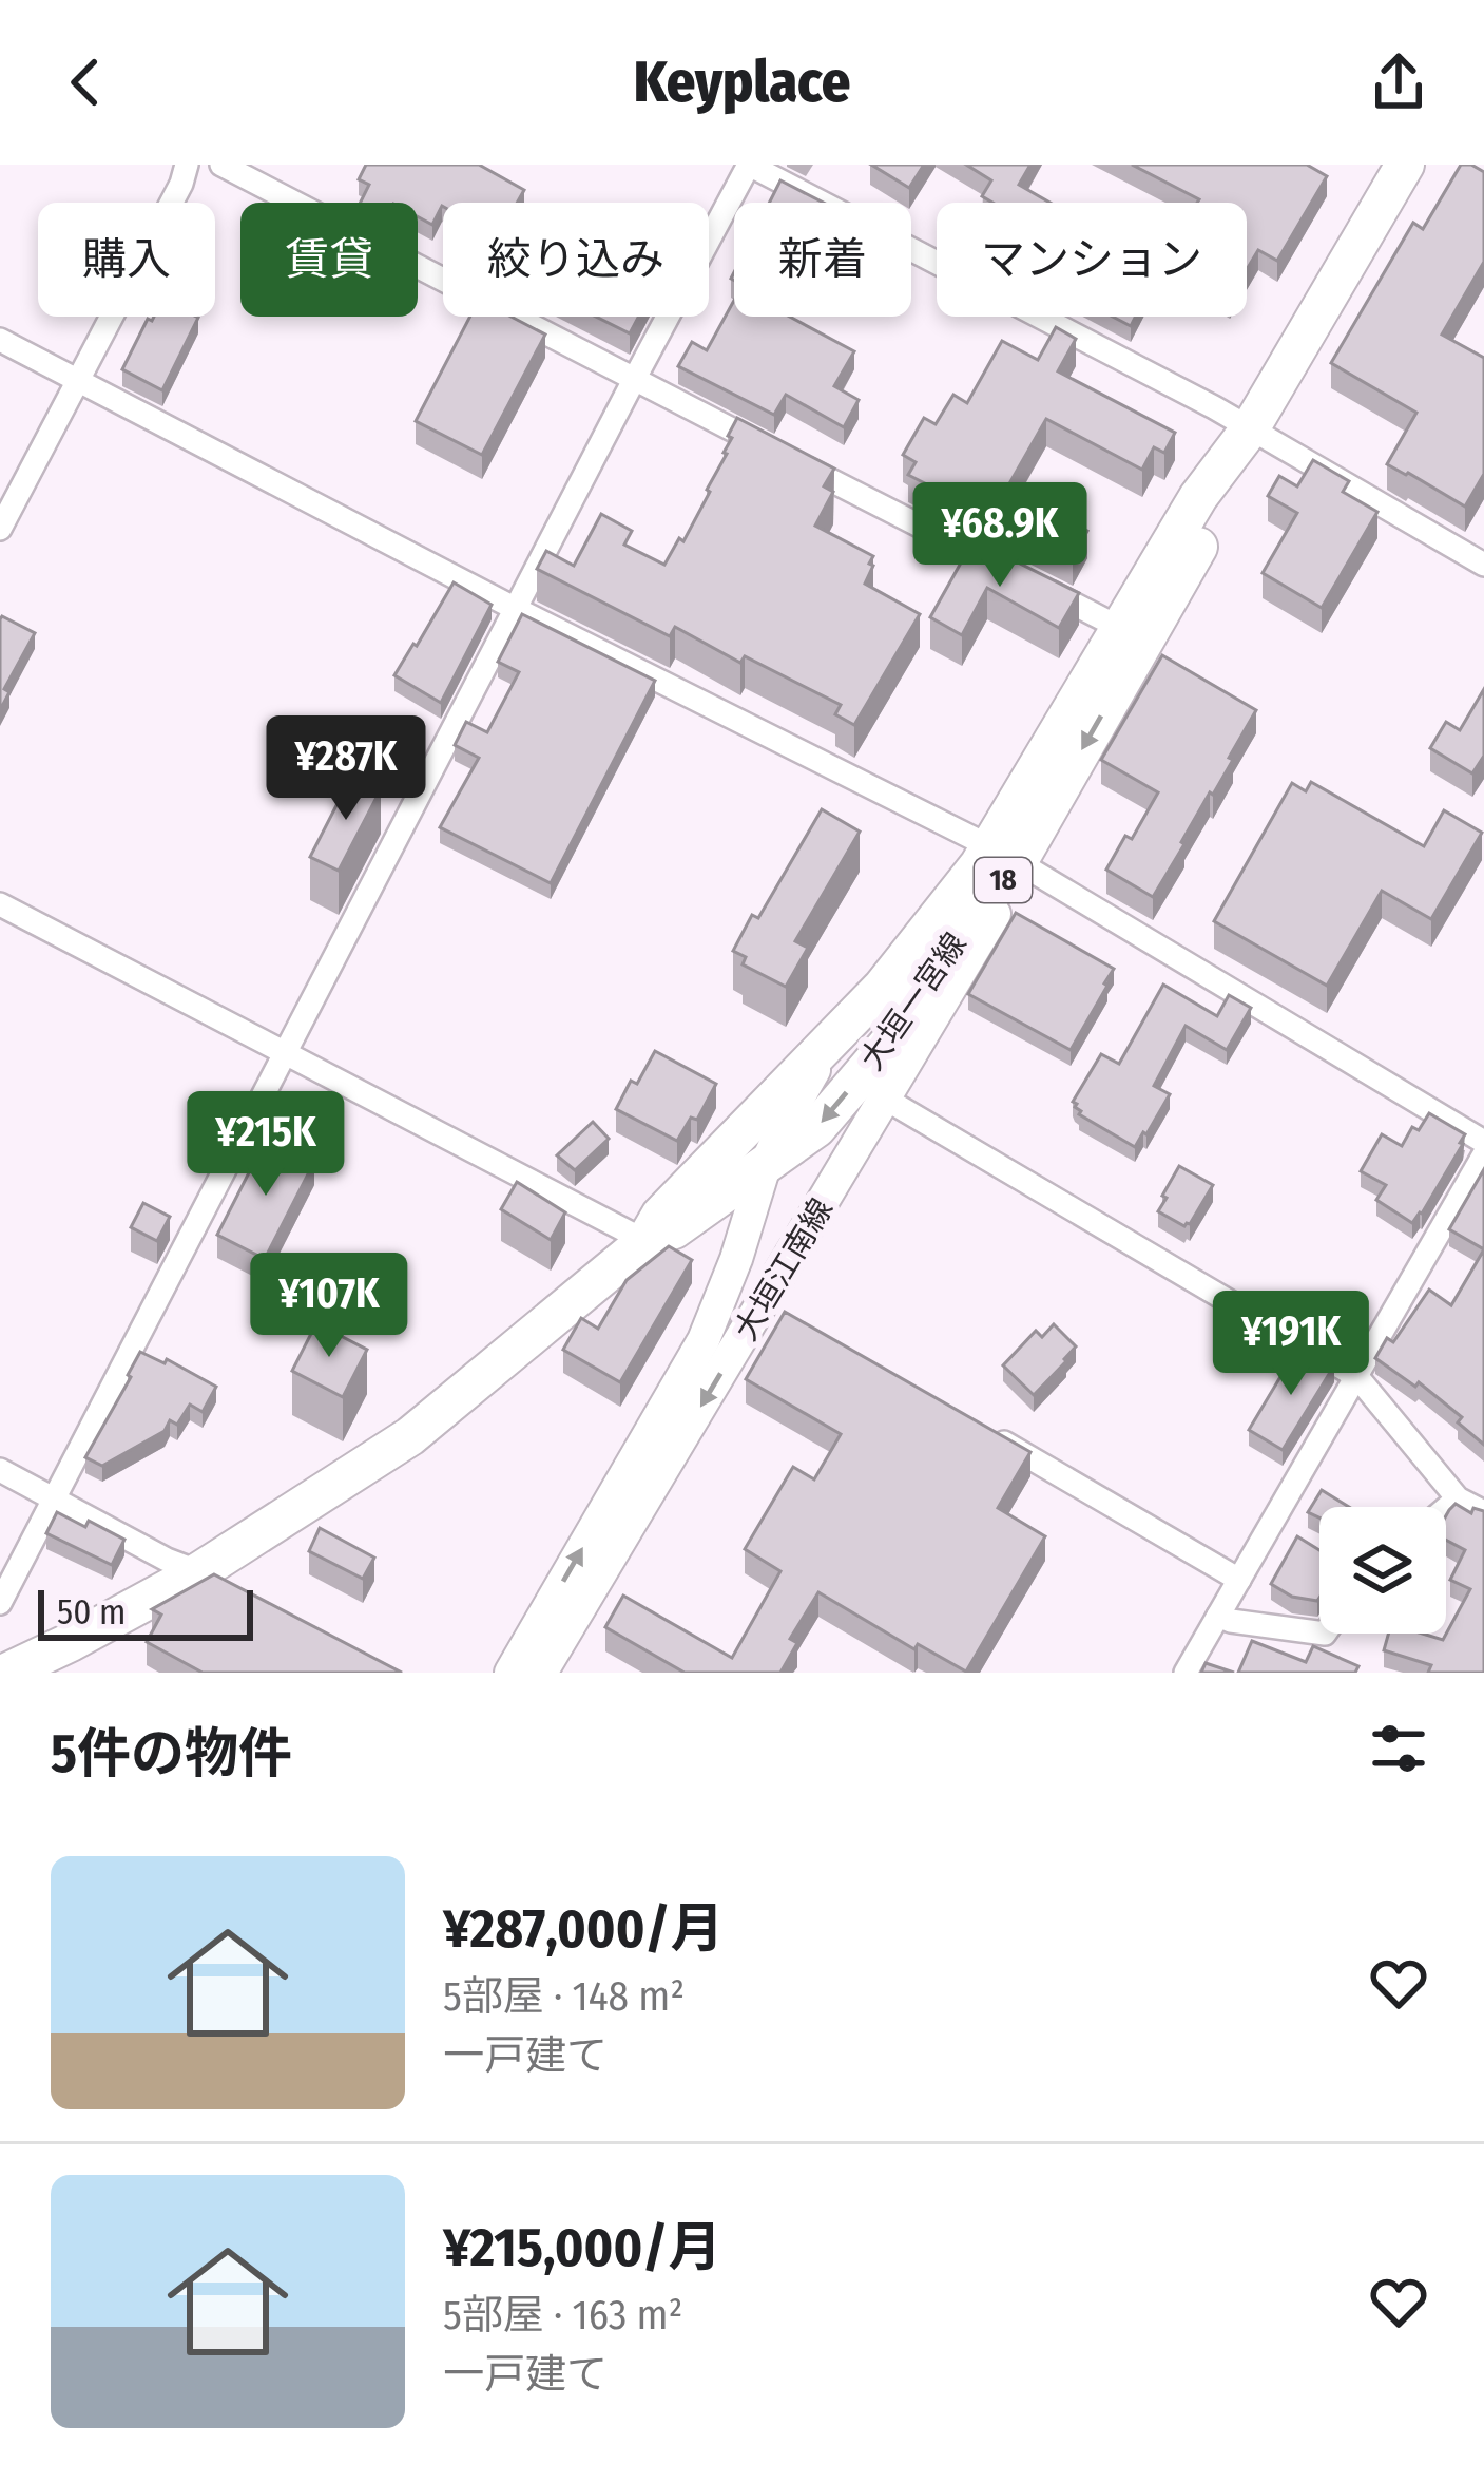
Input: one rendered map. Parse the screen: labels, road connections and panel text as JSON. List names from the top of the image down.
{
  "streets": {
    "main road": ["18", "大垣一宮線", "大垣江南線"]
  },
  "crossings": [
    ["大垣一宮線", "大垣江南線"]
  ],
  "scale_bar": "50 m",
  "page": {
    "header": "Keyplace",
    "chip": [
      "購入",
      "賃貸",
      "絞り込み",
      "新着",
      "マンション"
    ],
    "price": [
      "¥68.9K",
      "¥287K",
      "¥215K",
      "¥107K",
      "¥191K"
    ],
    "scale": "50 m",
    "heading": "5件の物件",
    "list": [
      {
        "name": "¥287,000/月",
        "note": "5部屋 · 148 m² · 一戸建て"
      },
      {
        "name": "¥215,000/月",
        "note": "5部屋 · 163 m² · 一戸建て"
      }
    ]
  }
}
